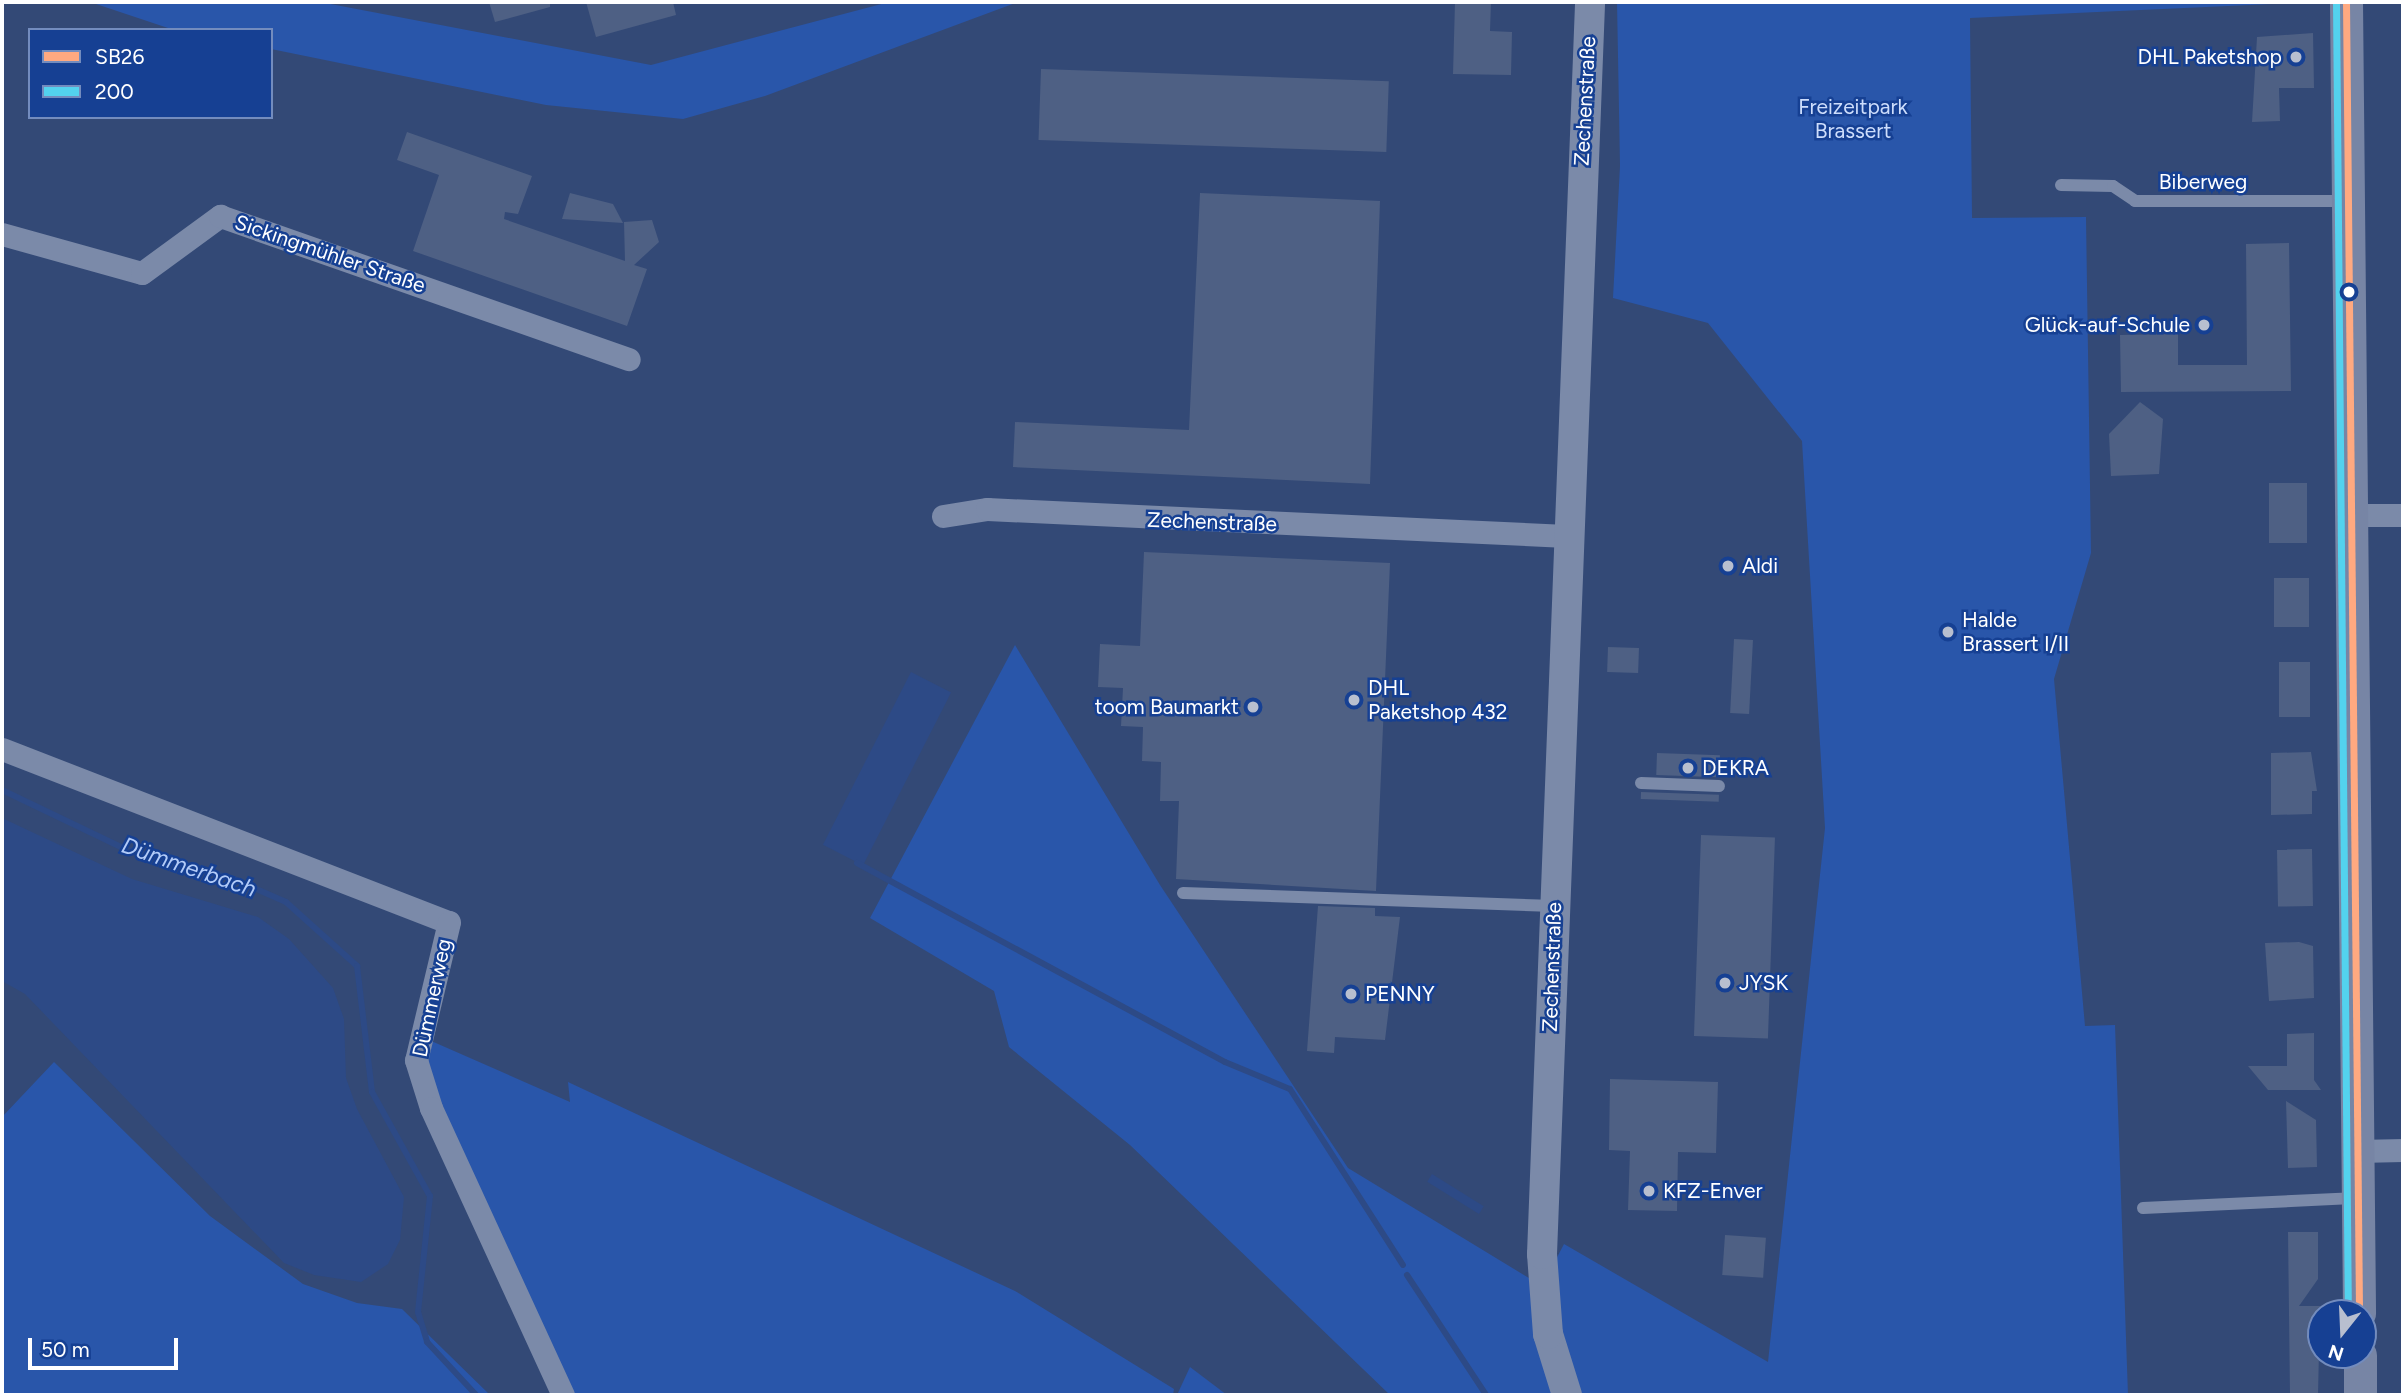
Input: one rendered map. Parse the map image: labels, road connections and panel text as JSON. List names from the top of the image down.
{
  "streets": {
    "street": ["Zechenstraße", "Sickingmühler Straße", "Dümmerweg"],
    "lane": ["Biberweg"]
  },
  "water": ["Dümmerbach"],
  "parks": ["Freizeitpark Brassert"],
  "places": [
    "DHL Paketshop",
    "Glück-auf-Schule",
    "Aldi",
    "Halde Brassert I/II",
    "DHL Paketshop 432",
    "toom Baumarkt",
    "DEKRA",
    "JYSK",
    "PENNY",
    "KFZ-Enver"
  ],
  "lines": ["transit line SB26", "transit line 200"],
  "legend": ["SB26", "200"],
  "scale_bar": "50 m",
  "north": "bottom"
}
